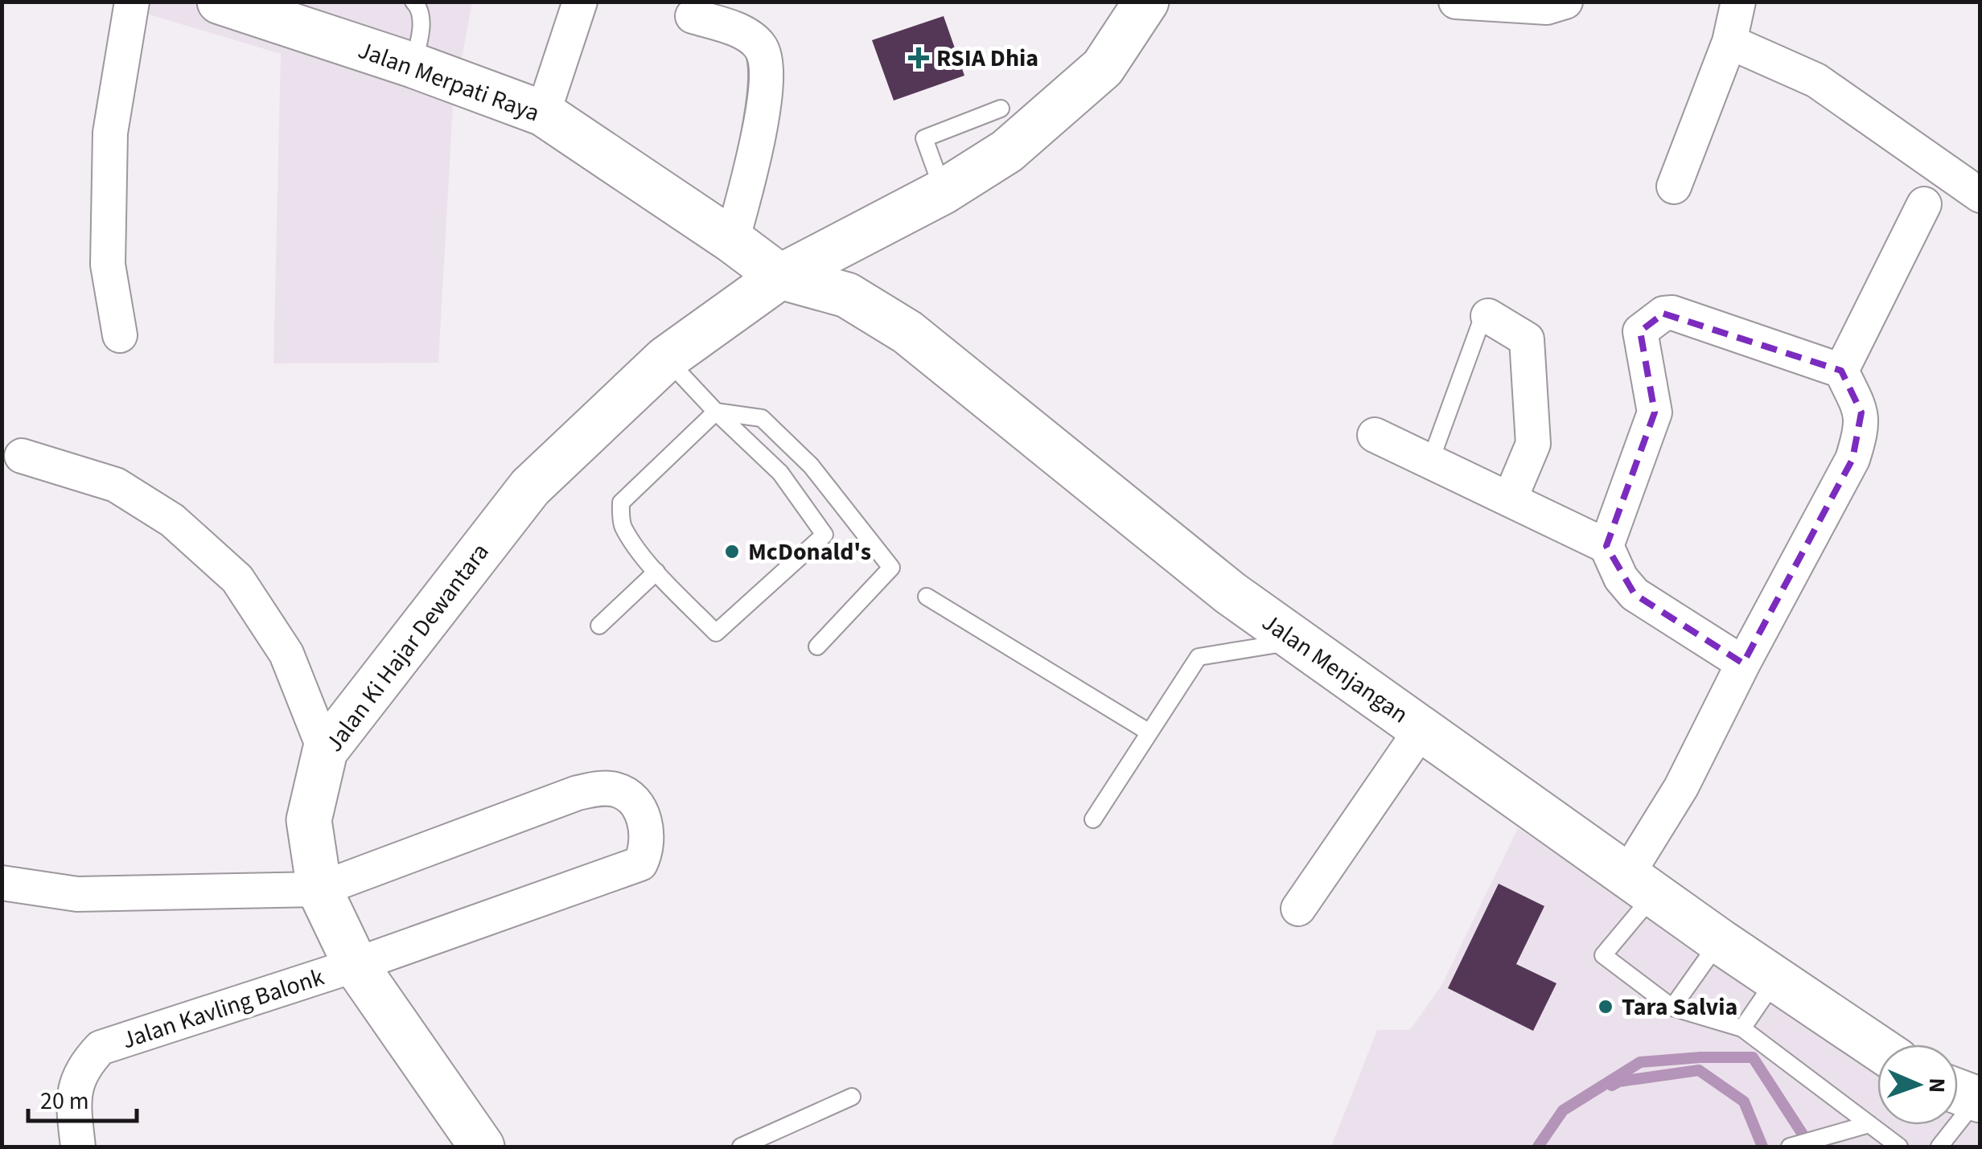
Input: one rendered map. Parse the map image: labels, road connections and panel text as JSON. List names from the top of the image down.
{
  "streets": {
    "main road": ["Jalan Merpati Raya", "Jalan Ki Hajar Dewantara", "Jalan Menjangan"],
    "street": ["Jalan Kavling Balonk"]
  },
  "crossings": [
    ["Jalan Merpati Raya", "Jalan Ki Hajar Dewantara"],
    ["Jalan Merpati Raya", "Jalan Menjangan"],
    ["Jalan Ki Hajar Dewantara", "Jalan Menjangan"],
    ["Jalan Ki Hajar Dewantara", "Jalan Kavling Balonk"]
  ],
  "places": {
    "health": ["RSIA Dhia"],
    "other": ["McDonald's", "Tara Salvia"]
  },
  "scale_bar": "20 m",
  "north": "right"
}
